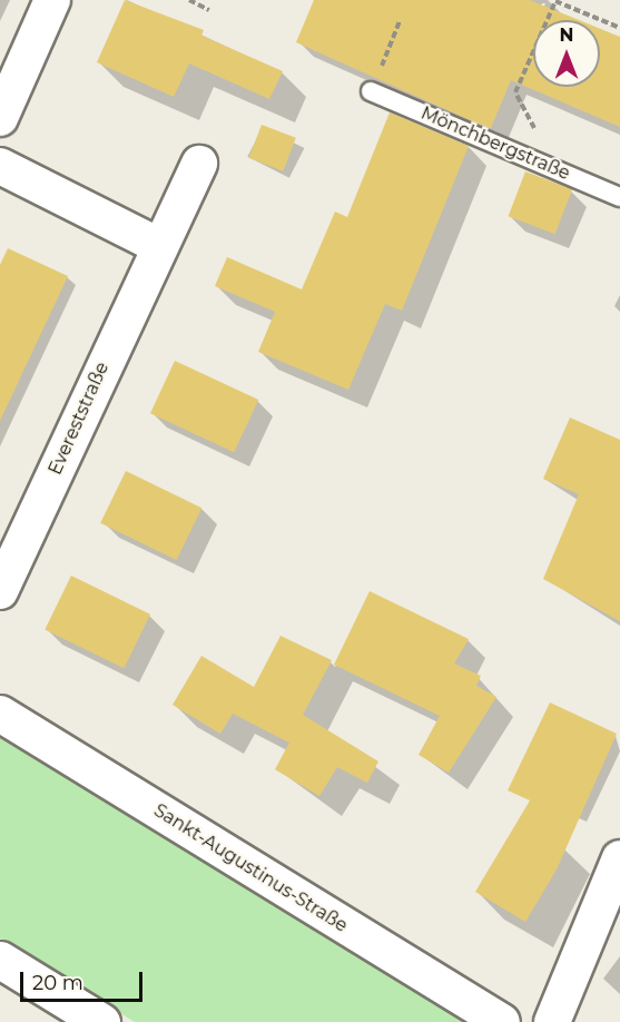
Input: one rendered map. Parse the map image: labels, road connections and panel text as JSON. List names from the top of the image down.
{
  "streets": {
    "street": ["Evereststraße", "Sankt-Augustinus-Straße"],
    "lane": ["Mönchbergstraße"]
  },
  "scale_bar": "20 m",
  "north": "top"
}
